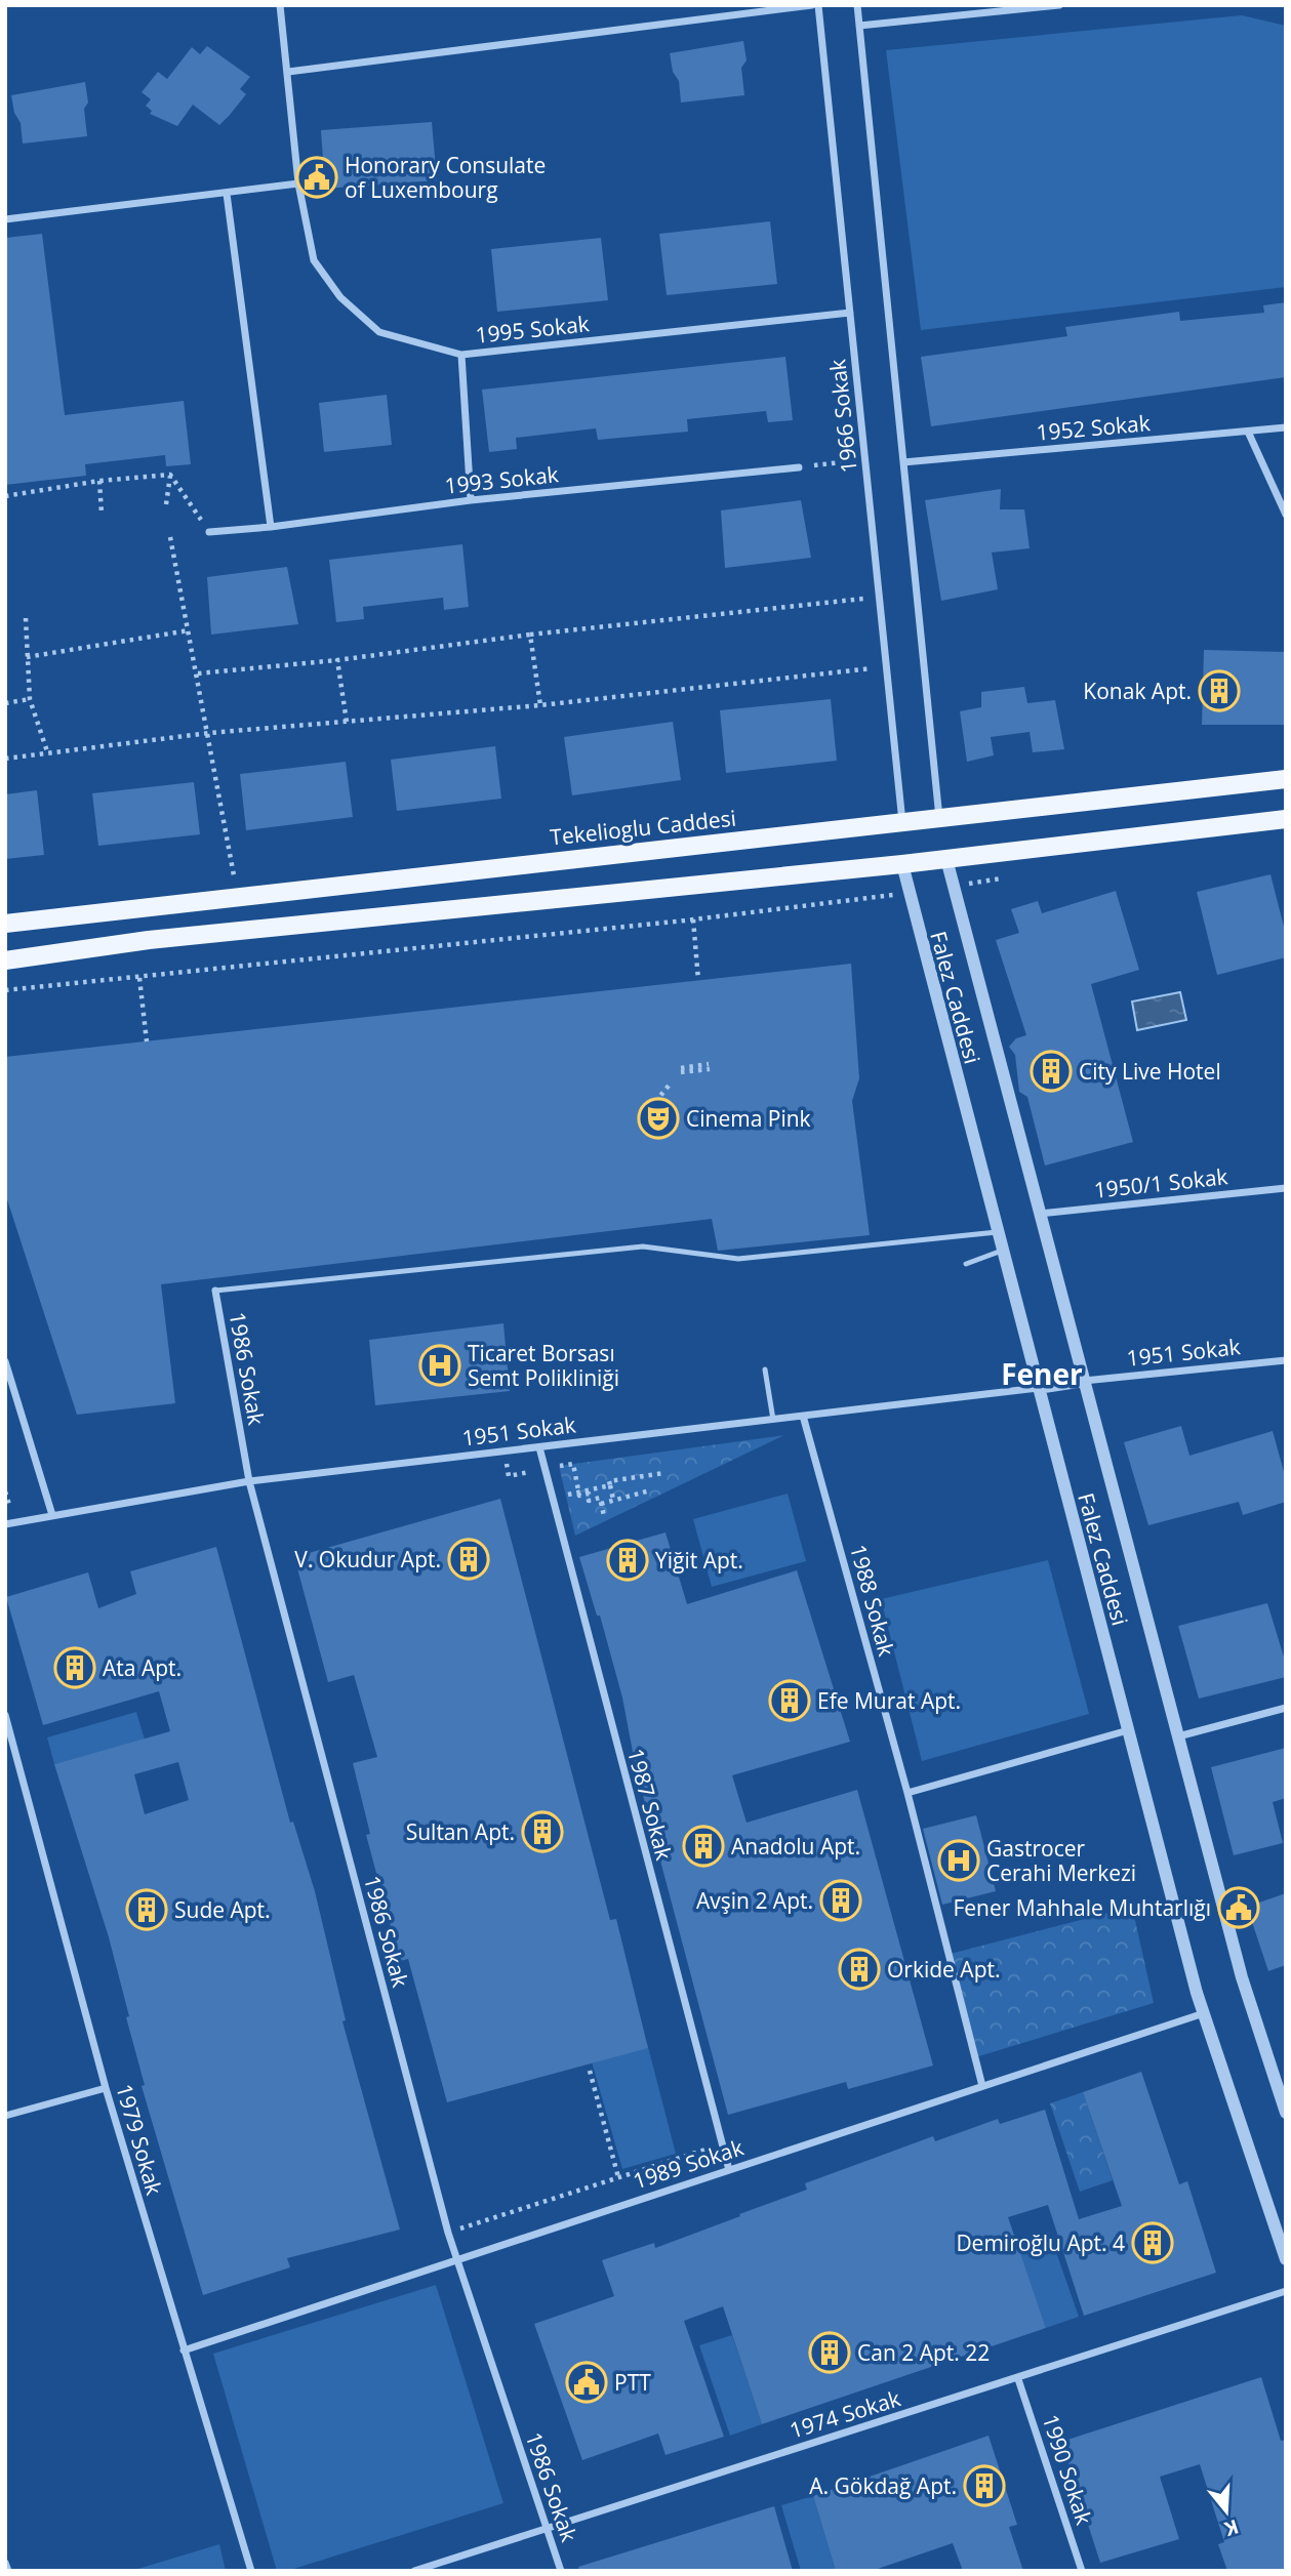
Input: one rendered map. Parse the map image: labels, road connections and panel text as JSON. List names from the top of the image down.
{
  "streets": {
    "main road": ["Tekelioglu Caddesi"],
    "street": [
      "1995 Sokak",
      "1966 Sokak",
      "1952 Sokak",
      "1993 Sokak",
      "Falez Caddesi",
      "1950/1 Sokak",
      "1951 Sokak",
      "1986 Sokak",
      "1988 Sokak",
      "1987 Sokak",
      "1979 Sokak",
      "1989 Sokak",
      "1974 Sokak",
      "1990 Sokak"
    ]
  },
  "crossings": [
    ["1995 Sokak", "1966 Sokak"],
    ["1966 Sokak", "Tekelioglu Caddesi"],
    ["Falez Caddesi", "1950/1 Sokak"],
    ["Falez Caddesi", "1951 Sokak"],
    ["Falez Caddesi", "1989 Sokak"],
    ["1951 Sokak", "1986 Sokak"],
    ["1951 Sokak", "1988 Sokak"],
    ["1951 Sokak", "1987 Sokak"],
    ["1986 Sokak", "1989 Sokak"],
    ["1986 Sokak", "1974 Sokak"],
    ["1988 Sokak", "1989 Sokak"],
    ["1987 Sokak", "1989 Sokak"],
    ["1979 Sokak", "1989 Sokak"],
    ["1974 Sokak", "1990 Sokak"]
  ],
  "districts": ["Fener"],
  "places": {
    "public building": ["Honorary Consulate of Luxembourg", "Fener Mahhale Muhtarlığı", "PTT"],
    "building": [
      "Konak Apt.",
      "City Live Hotel",
      "V. Okudur Apt.",
      "Yiğit Apt.",
      "Ata Apt.",
      "Efe Murat Apt.",
      "Sultan Apt.",
      "Anadolu Apt.",
      "Avşin 2 Apt.",
      "Sude Apt.",
      "Orkide Apt.",
      "Demiroğlu Apt. 4",
      "Can 2 Apt. 22",
      "A. Gökdağ Apt."
    ],
    "theatre": ["Cinema Pink"],
    "hospital": ["Ticaret Borsası Semt Polikliniği", "Gastrocer Cerahi Merkezi"]
  },
  "north": "bottom"
}
